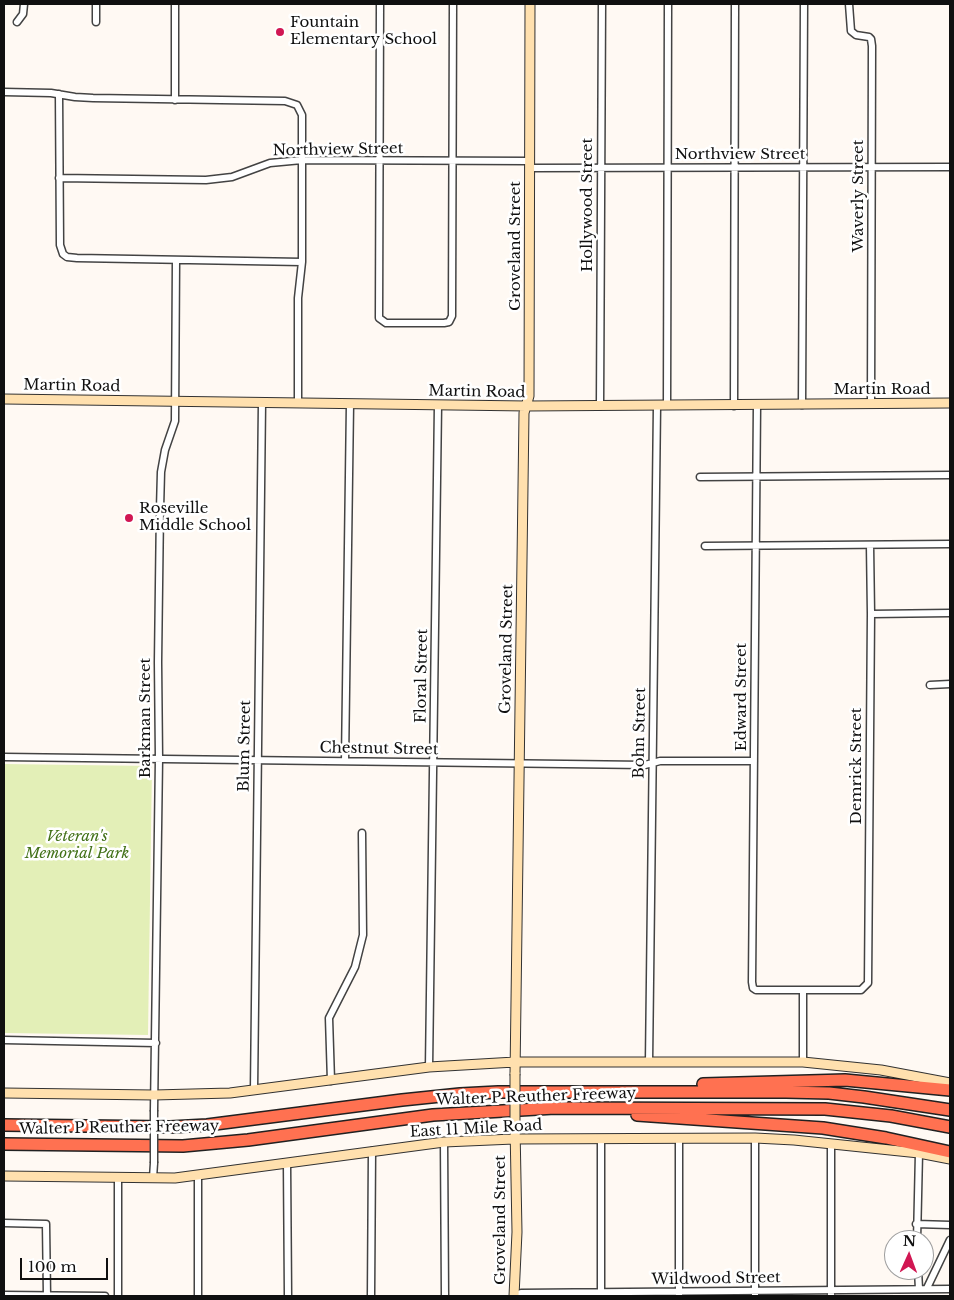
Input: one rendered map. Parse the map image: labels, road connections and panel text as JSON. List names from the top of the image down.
{
  "streets": {
    "highway": ["Walter P Reuther Freeway"],
    "street": [
      "Northview Street",
      "Waverly Street",
      "Hollywood Street",
      "Groveland Street",
      "Martin Road",
      "Floral Street",
      "Edward Street",
      "Barkman Street",
      "Bohn Street",
      "Blum Street",
      "Chestnut Street",
      "Demrick Street",
      "East 11 Mile Road",
      "Wildwood Street"
    ]
  },
  "crossings": [
    ["Northview Street", "Waverly Street"],
    ["Northview Street", "Hollywood Street"],
    ["Northview Street", "Groveland Street"],
    ["Waverly Street", "Martin Road"],
    ["Hollywood Street", "Martin Road"],
    ["Groveland Street", "Martin Road"],
    ["Groveland Street", "Chestnut Street"],
    ["Groveland Street", "East 11 Mile Road"],
    ["Groveland Street", "Wildwood Street"],
    ["Martin Road", "Floral Street"],
    ["Martin Road", "Edward Street"],
    ["Martin Road", "Barkman Street"],
    ["Martin Road", "Bohn Street"],
    ["Martin Road", "Blum Street"],
    ["Floral Street", "Chestnut Street"],
    ["Edward Street", "Chestnut Street"],
    ["Edward Street", "Demrick Street"],
    ["Barkman Street", "Chestnut Street"],
    ["Barkman Street", "East 11 Mile Road"],
    ["Bohn Street", "Chestnut Street"],
    ["Blum Street", "Chestnut Street"]
  ],
  "parks": ["Veteran's Memorial Park"],
  "places": ["Fountain Elementary School", "Roseville Middle School"],
  "scale_bar": "100 m",
  "north": "top"
}
